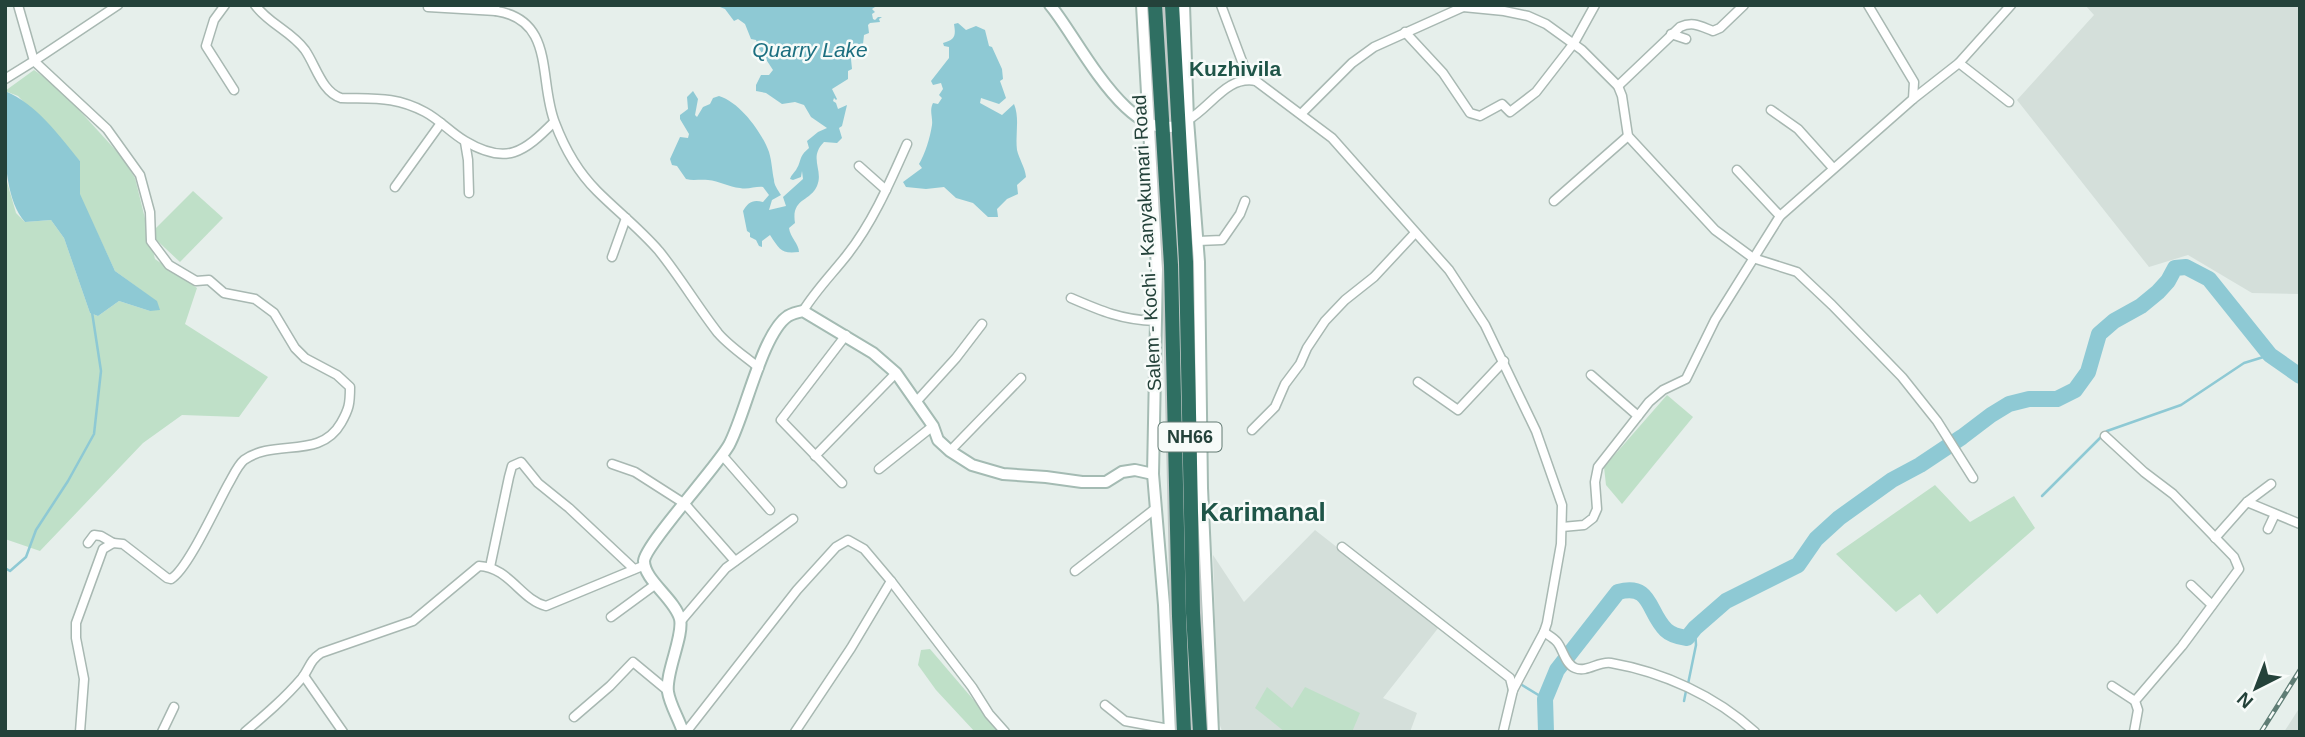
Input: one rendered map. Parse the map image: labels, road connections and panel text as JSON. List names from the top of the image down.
{
  "streets": {
    "highway": ["Salem - Kochi - Kanyakumari Road", "NH66"]
  },
  "districts": ["Kuzhivila", "Karimanal"],
  "water": ["Quarry Lake"],
  "north": "bottom left"
}
